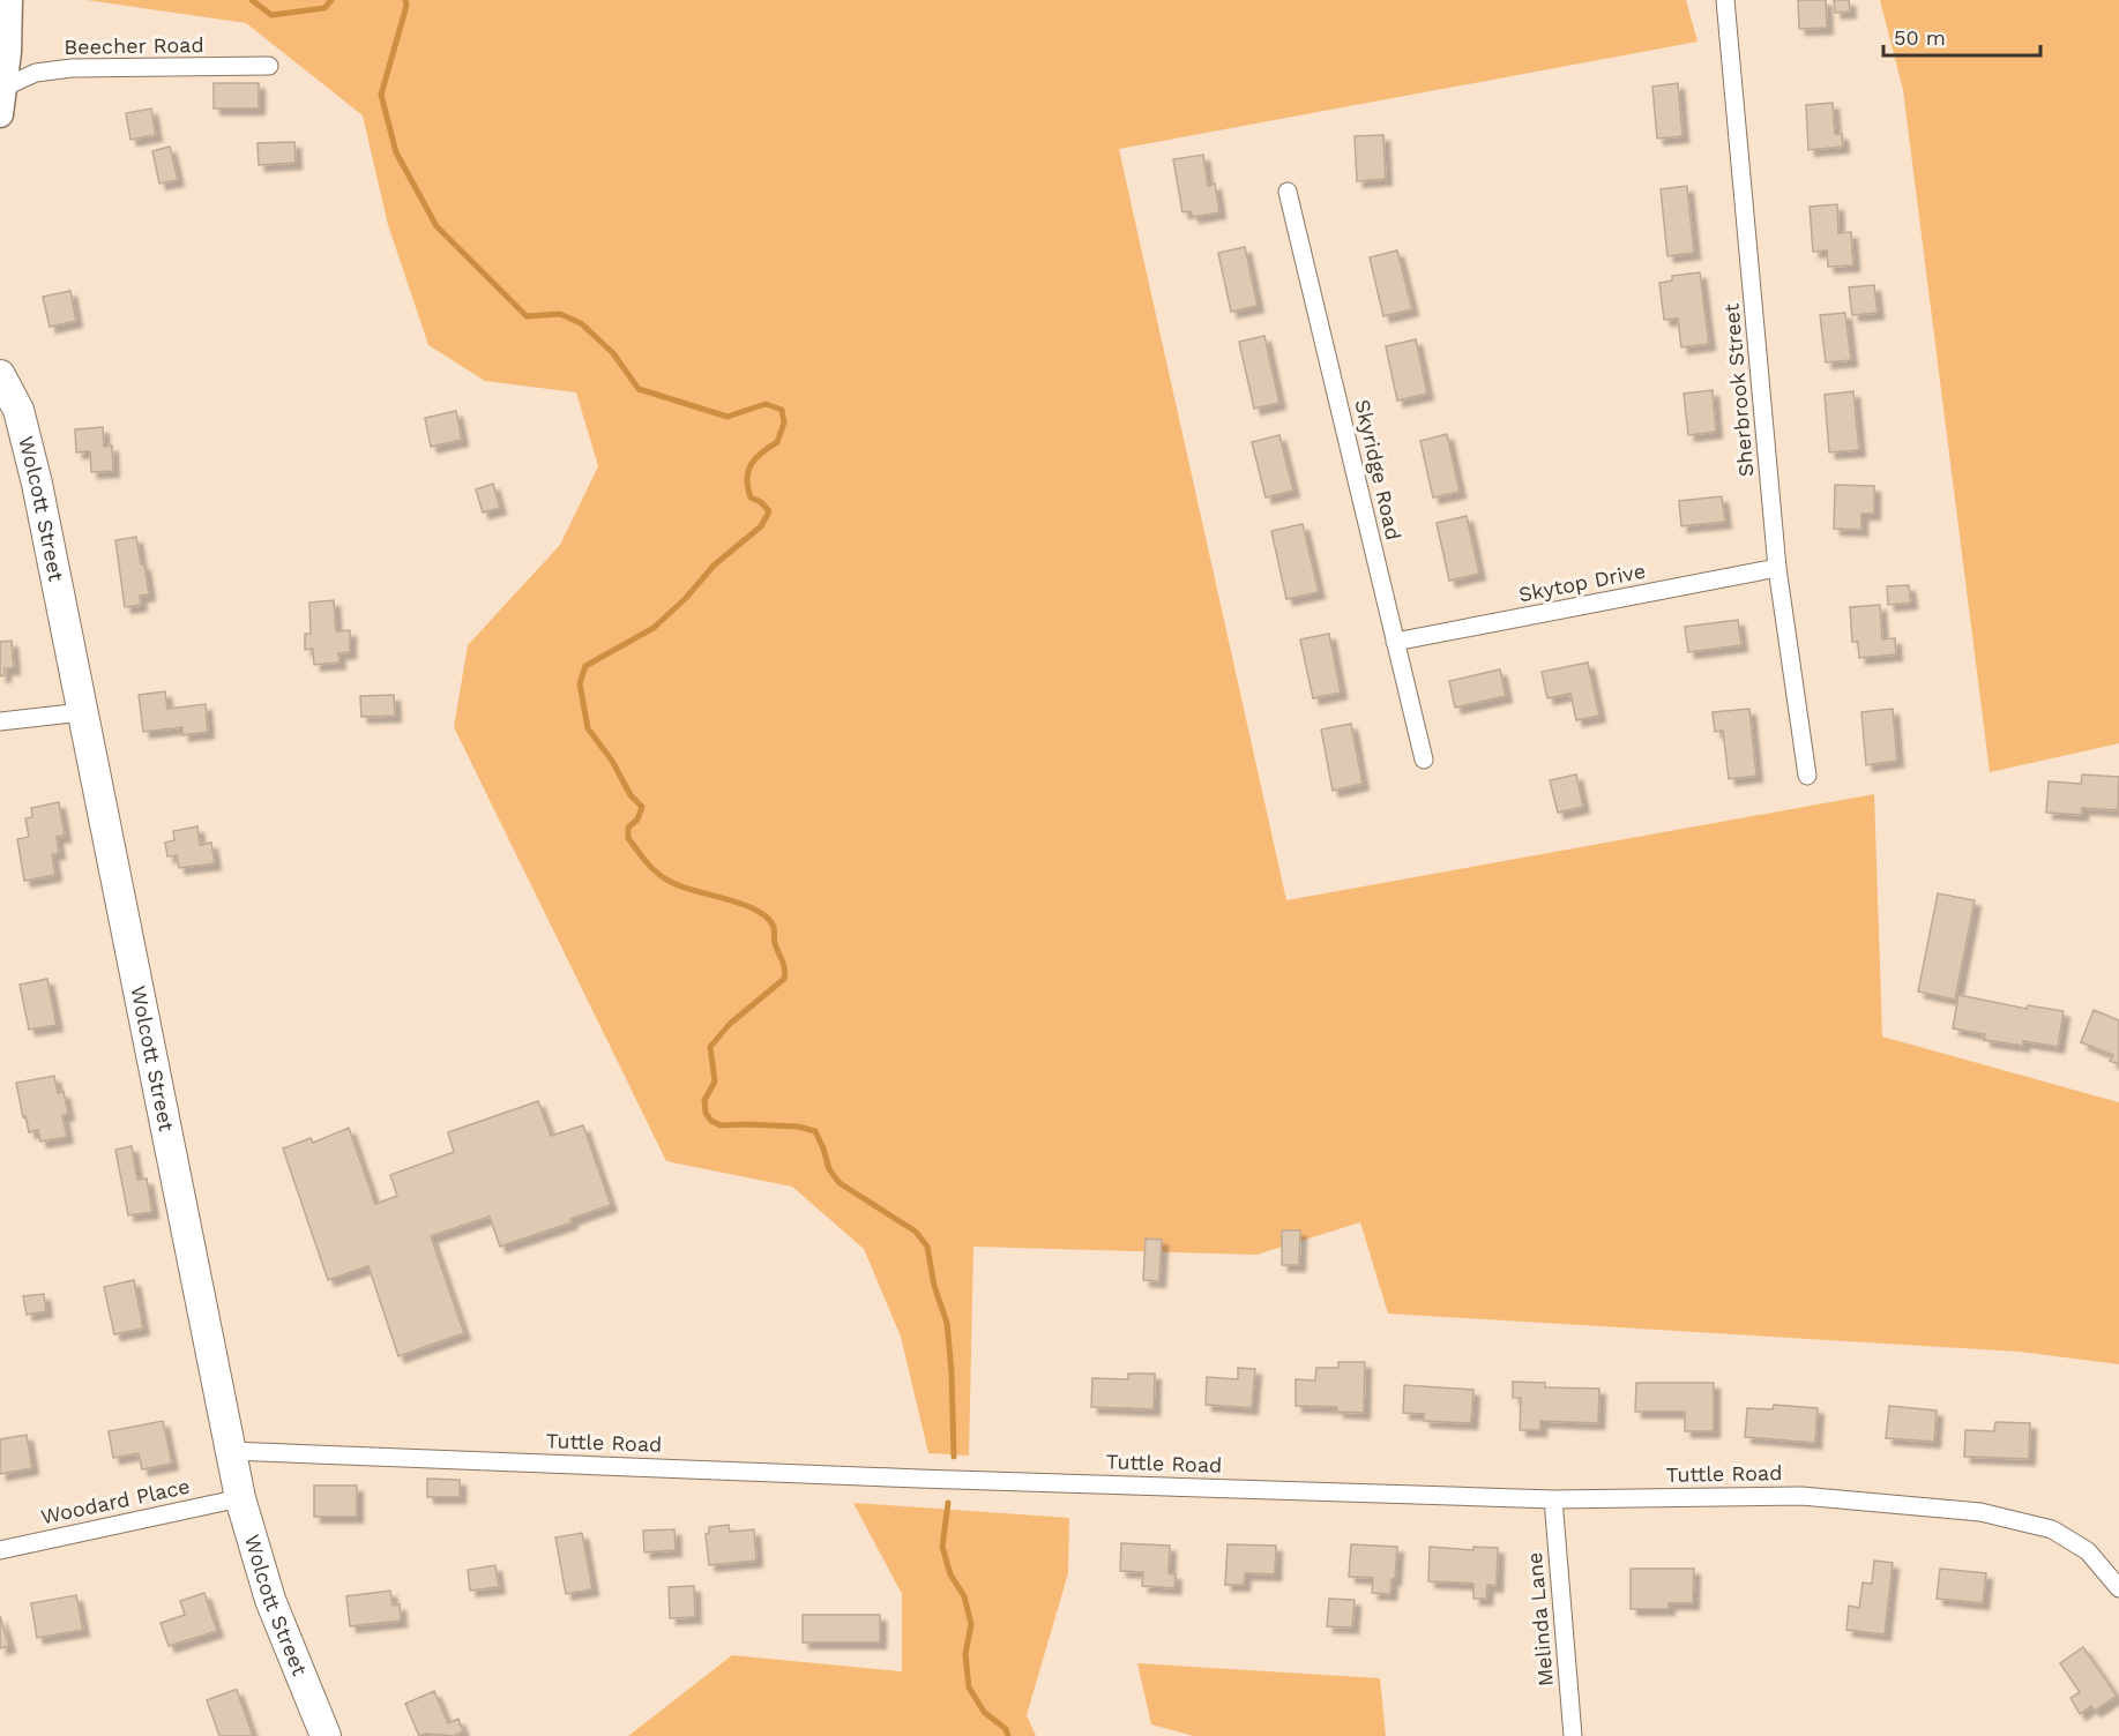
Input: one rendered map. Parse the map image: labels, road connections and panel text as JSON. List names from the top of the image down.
{
  "streets": {
    "main road": ["Wolcott Street"],
    "street": [
      "Beecher Road",
      "Sherbrook Street",
      "Skyridge Road",
      "Skytop Drive",
      "Tuttle Road",
      "Woodard Place",
      "Melinda Lane"
    ]
  },
  "crossings": [
    ["Sherbrook Street", "Skytop Drive"],
    ["Skyridge Road", "Skytop Drive"],
    ["Wolcott Street", "Tuttle Road"],
    ["Wolcott Street", "Woodard Place"],
    ["Tuttle Road", "Melinda Lane"]
  ],
  "scale_bar": "50 m"
}
